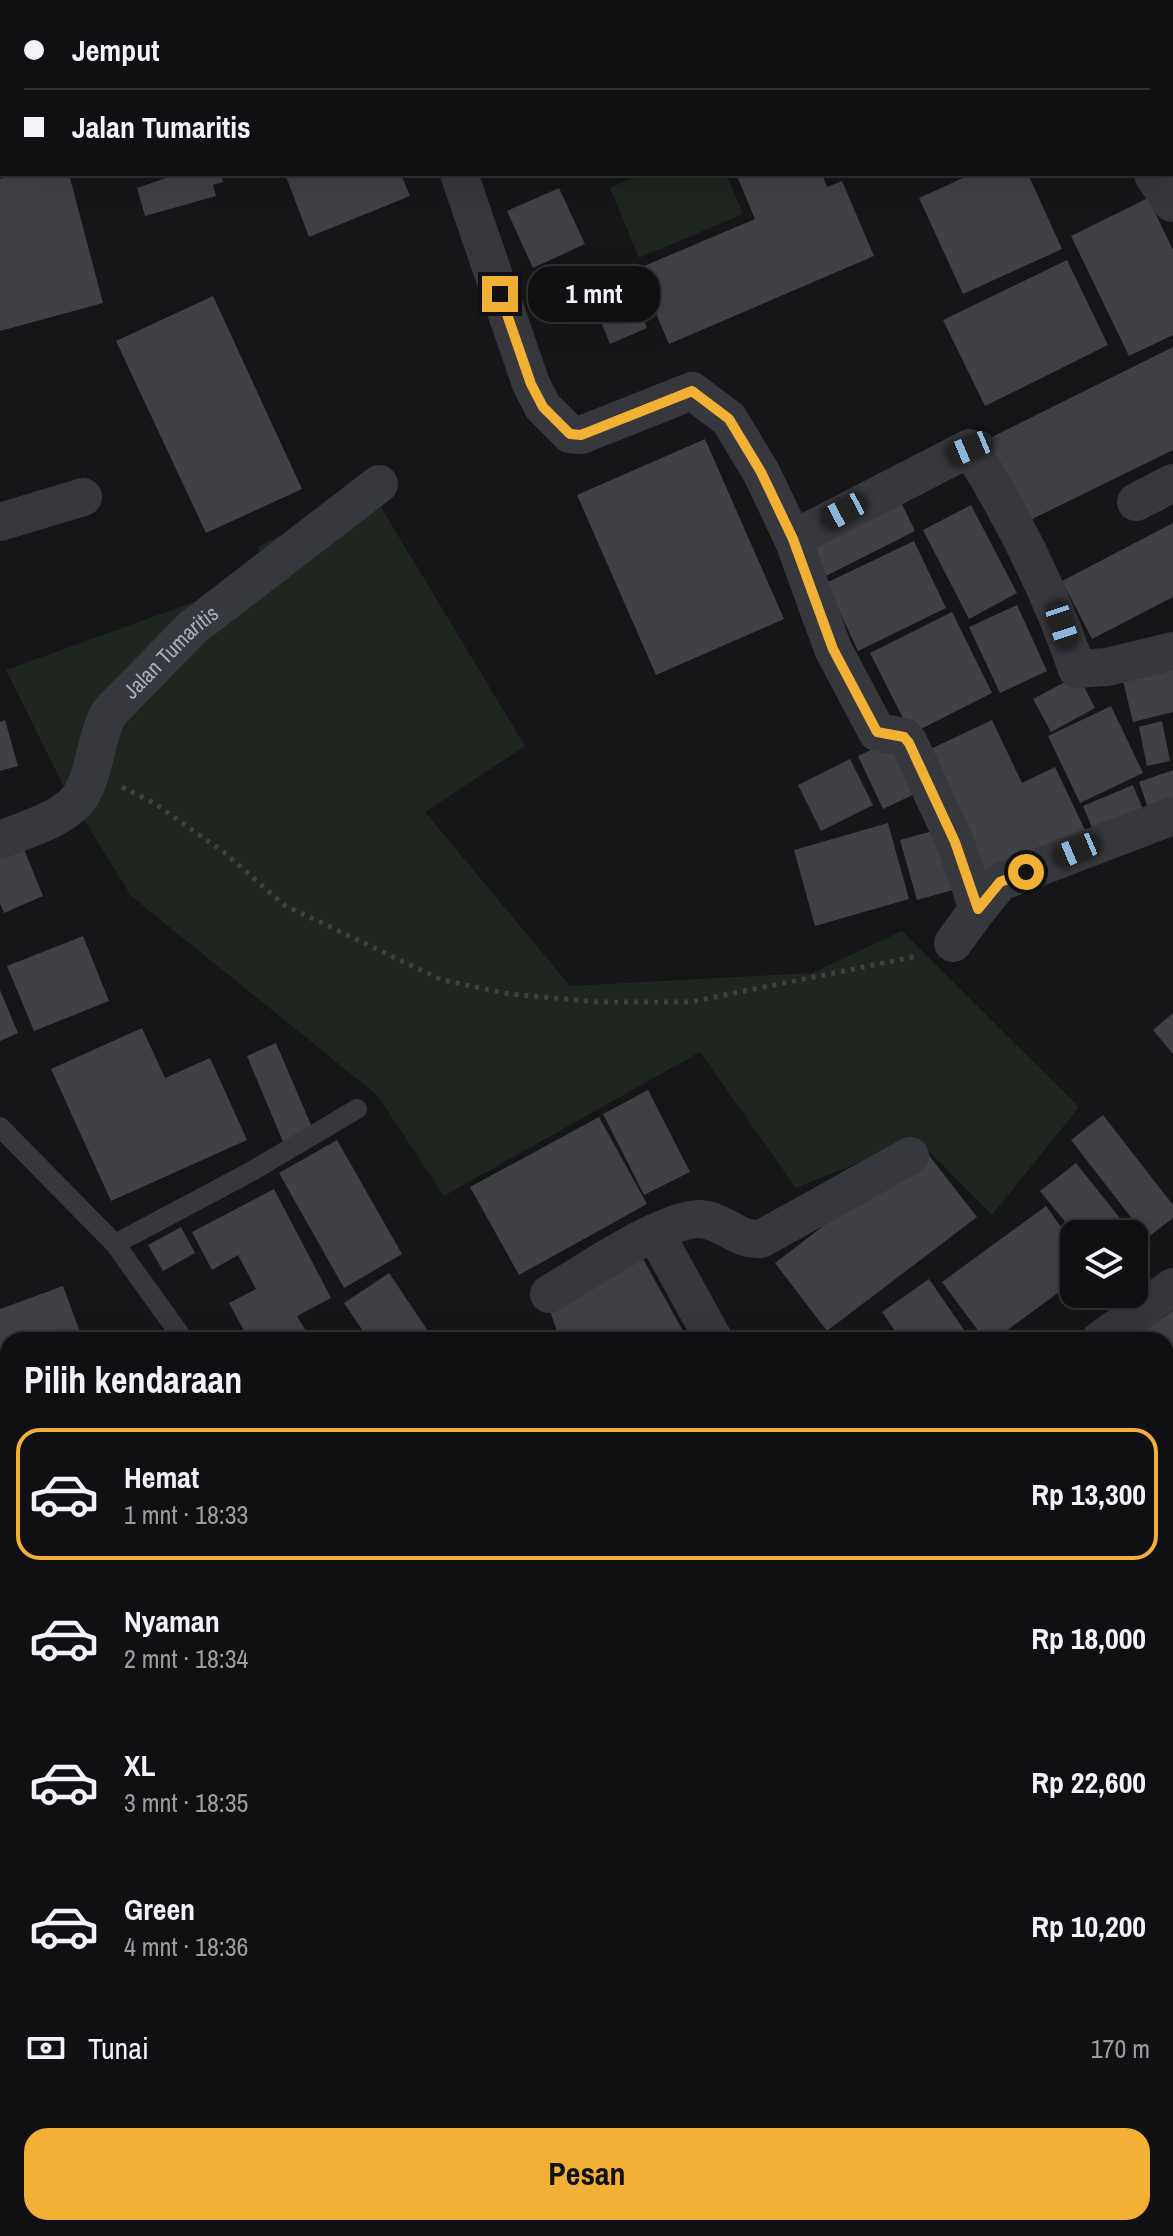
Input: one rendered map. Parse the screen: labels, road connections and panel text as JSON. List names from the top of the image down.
{
  "streets": {
    "street": ["Jalan Tumaritis"]
  },
  "page": {
    "banner": ["Jemput", "Jalan Tumaritis"],
    "bubble": "1 mnt",
    "heading": "Pilih kendaraan",
    "list": [
      {
        "name": "Hemat",
        "note": "1 mnt · 18:33",
        "value": "Rp 13,300"
      },
      {
        "name": "Nyaman",
        "note": "2 mnt · 18:34",
        "value": "Rp 18,000"
      },
      {
        "name": "XL",
        "note": "3 mnt · 18:35",
        "value": "Rp 22,600"
      },
      {
        "name": "Green",
        "note": "4 mnt · 18:36",
        "value": "Rp 10,200"
      }
    ],
    "pay": ["Tunai", "170 m"],
    "buttons": "Pesan"
  }
}
